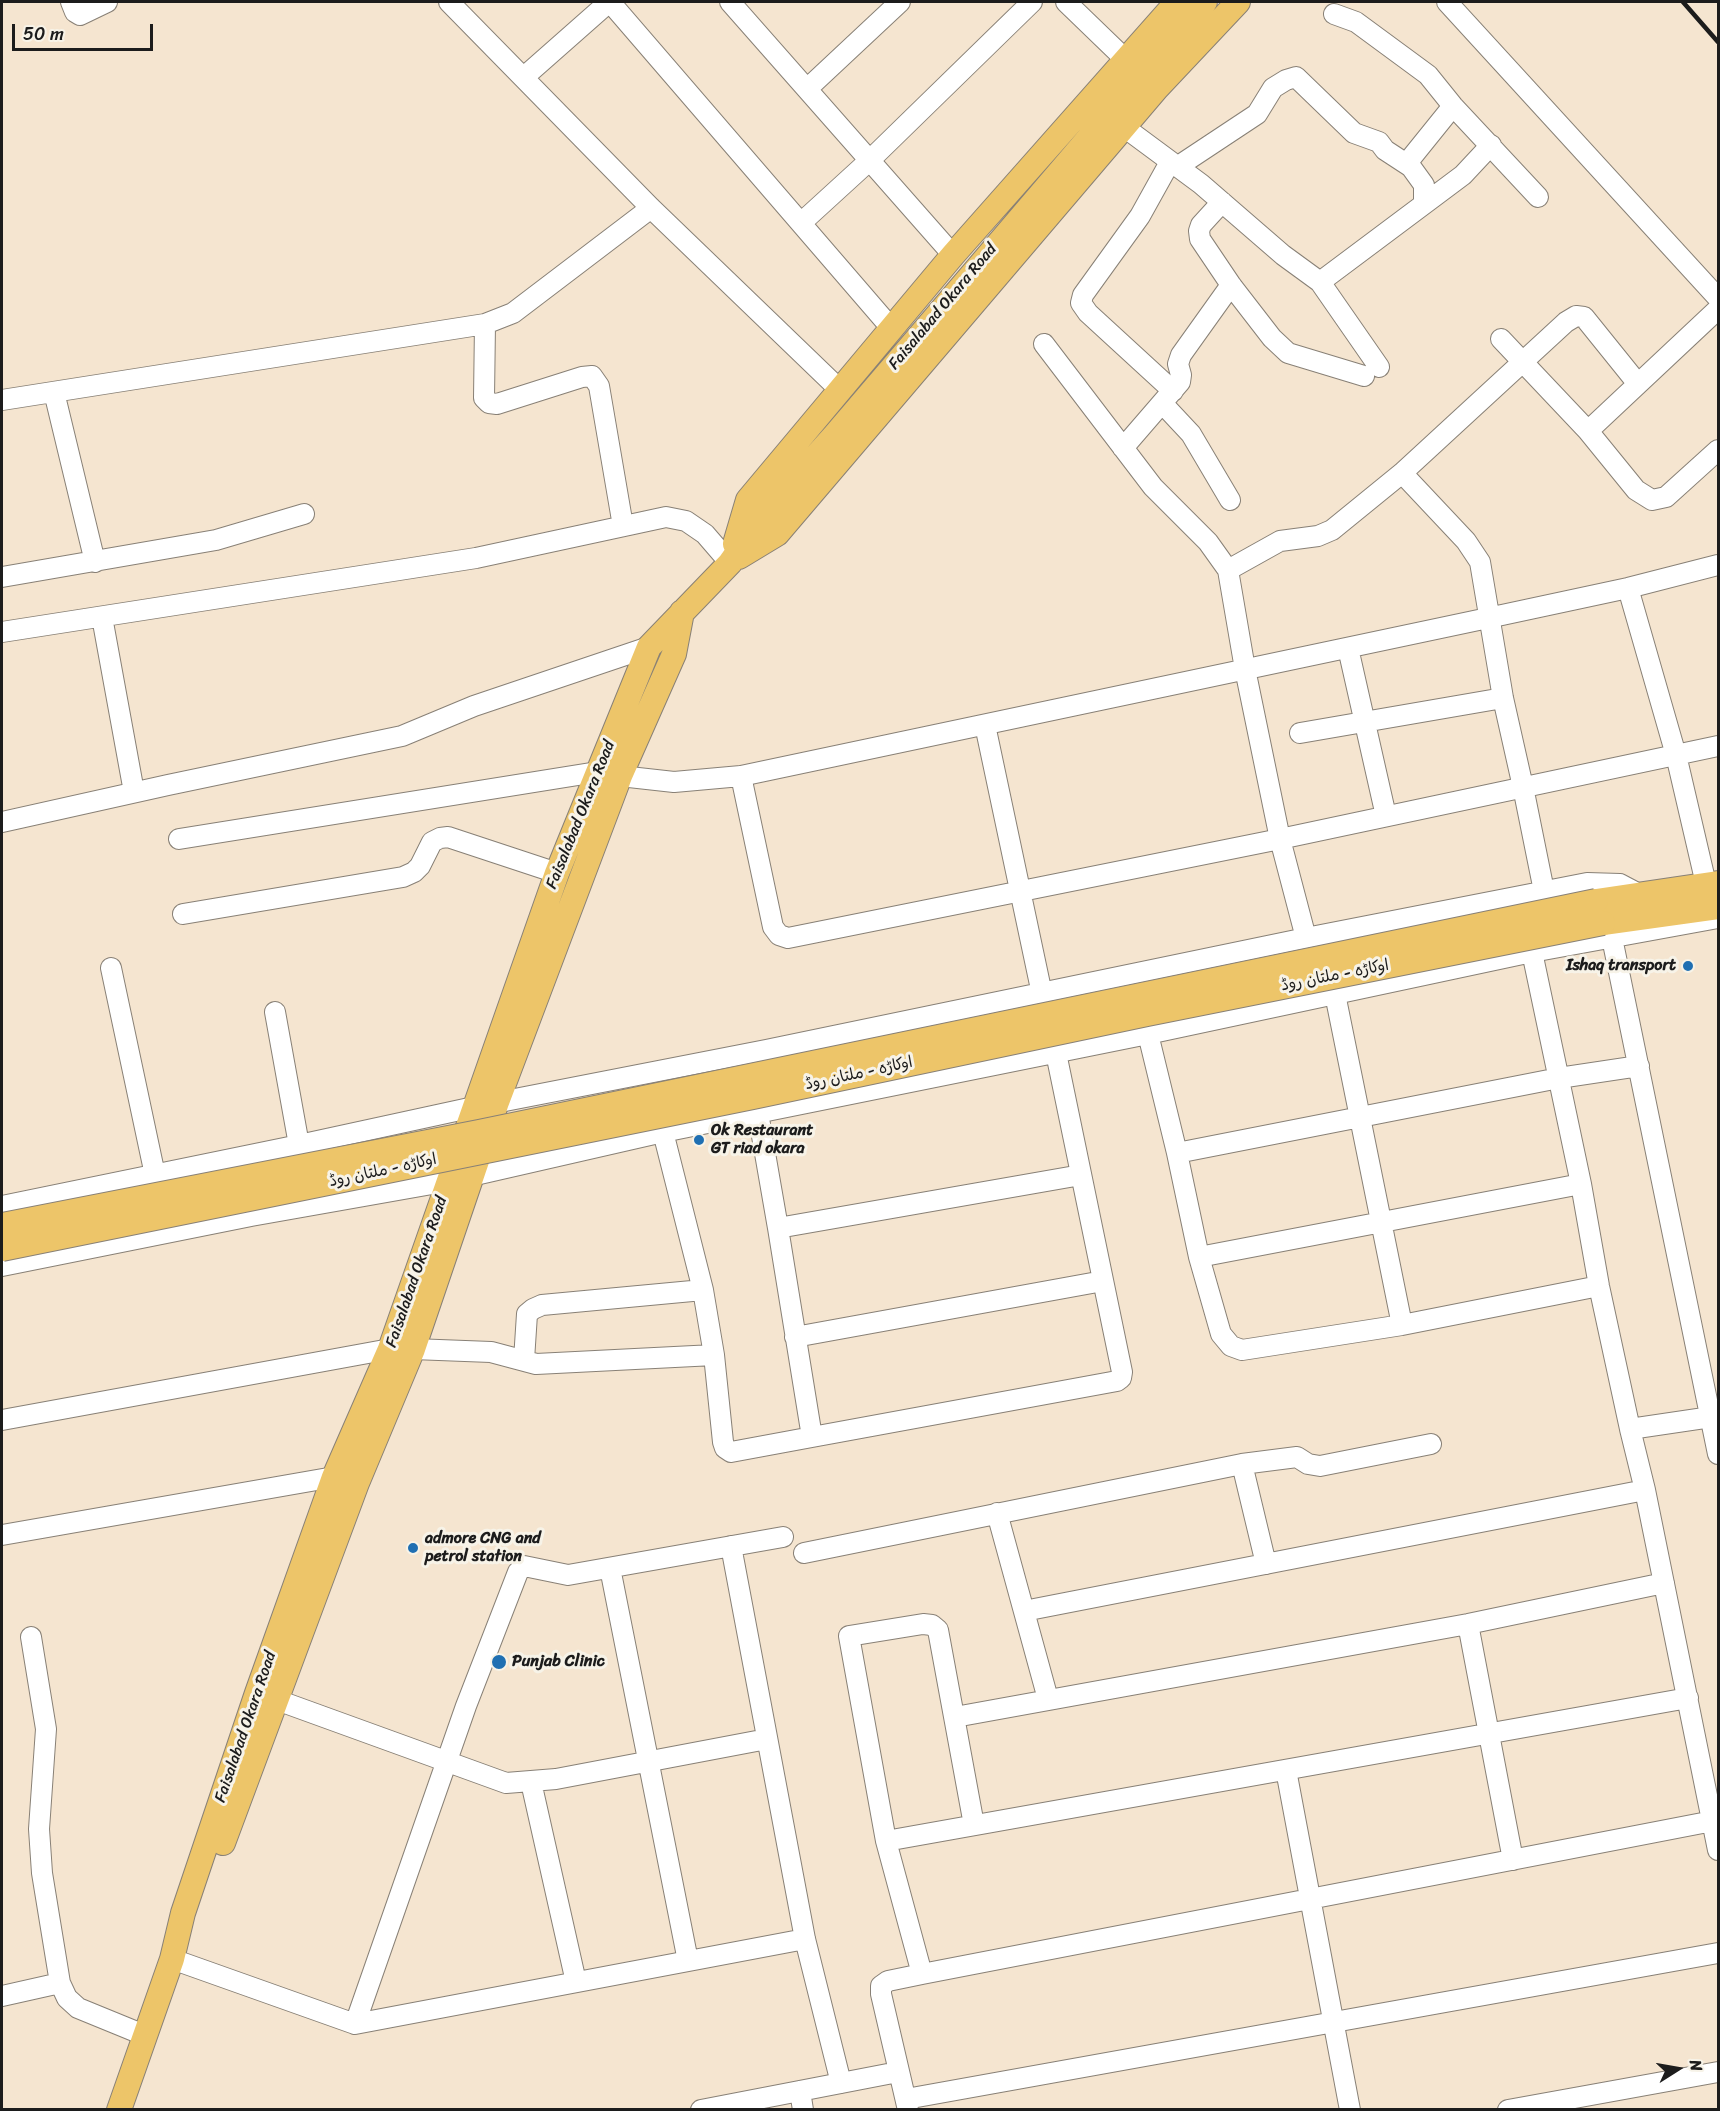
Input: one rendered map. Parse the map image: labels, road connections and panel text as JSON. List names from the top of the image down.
{
  "streets": {
    "main road": ["Faisalabad Okara Road", "اوکاڑہ - ملتان روڈ"]
  },
  "places": [
    "Ishaq transport",
    "Ok Restaurant GT riad okara",
    "admore CNG and petrol station",
    "Punjab Clinic"
  ],
  "scale_bar": "50 m",
  "north": "right"
}
